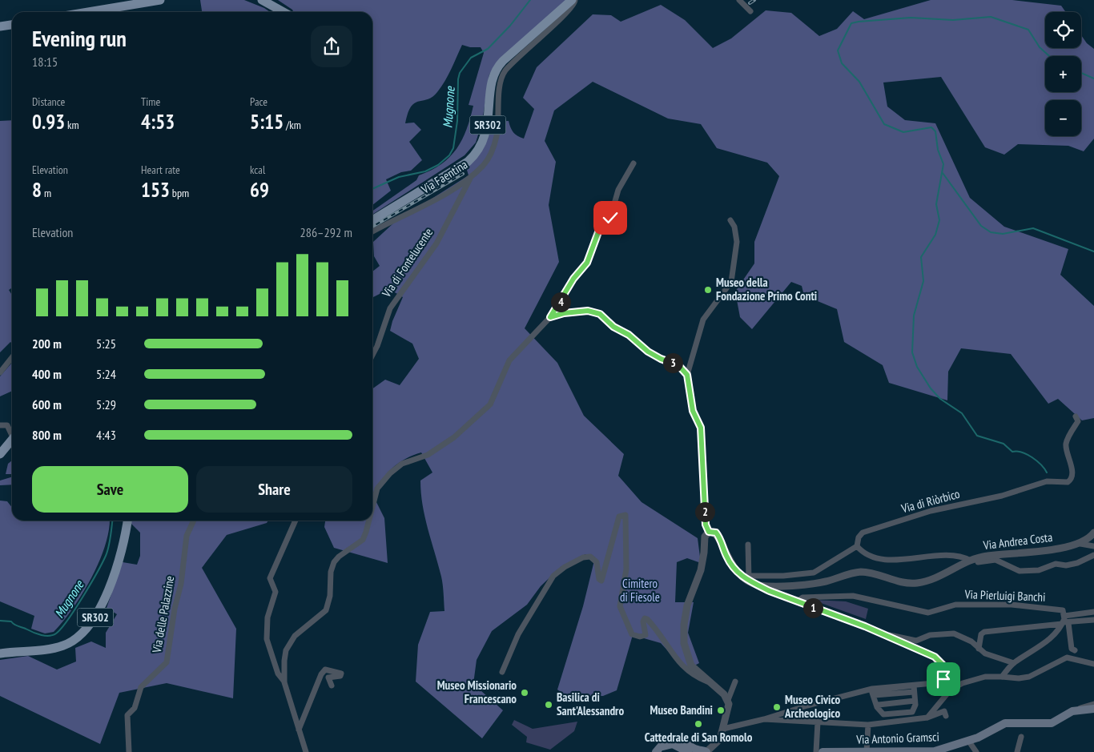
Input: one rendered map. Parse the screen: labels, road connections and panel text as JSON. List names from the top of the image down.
{
  "streets": {
    "main road": ["SR302", "Via Faentina", "Via Antonio Gramsci"],
    "street": [
      "Via di Fontelucente",
      "Via di Riòrbico",
      "Via Andrea Costa",
      "Via Pierluigi Banchi",
      "Via delle Palazzine"
    ]
  },
  "crossings": [
    ["Via Faentina", "Via di Fontelucente"]
  ],
  "water": ["Mugnone"],
  "parks": ["Cimitero di Fiesole"],
  "places": [
    "Museo della Fondazione Primo Conti",
    "Museo Missionario Francescano",
    "Basilica di Sant'Alessandro",
    "Museo Civico Archeologico",
    "Museo Bandini",
    "Cattedrale di San Romolo"
  ],
  "page": {
    "map_buttons": ["+", "−"],
    "heading": ["Evening run", "18:15"],
    "stats": [
      ["Distance", "0.93 km"],
      ["Time", "4:53"],
      ["Pace", "5:15 /km"],
      ["Elevation", "8 m"],
      ["Heart rate", "153 bpm"],
      ["kcal", "69"]
    ],
    "chart": ["Elevation", "286–292 m"],
    "pins": [
      "4",
      "3",
      "2",
      "1"
    ],
    "list": [
      {
        "name": "200 m",
        "note": "5:25"
      },
      {
        "name": "400 m",
        "note": "5:24"
      },
      {
        "name": "600 m",
        "note": "5:29"
      },
      {
        "name": "800 m",
        "note": "4:43"
      }
    ],
    "buttons": ["Save", "Share"]
  }
}
